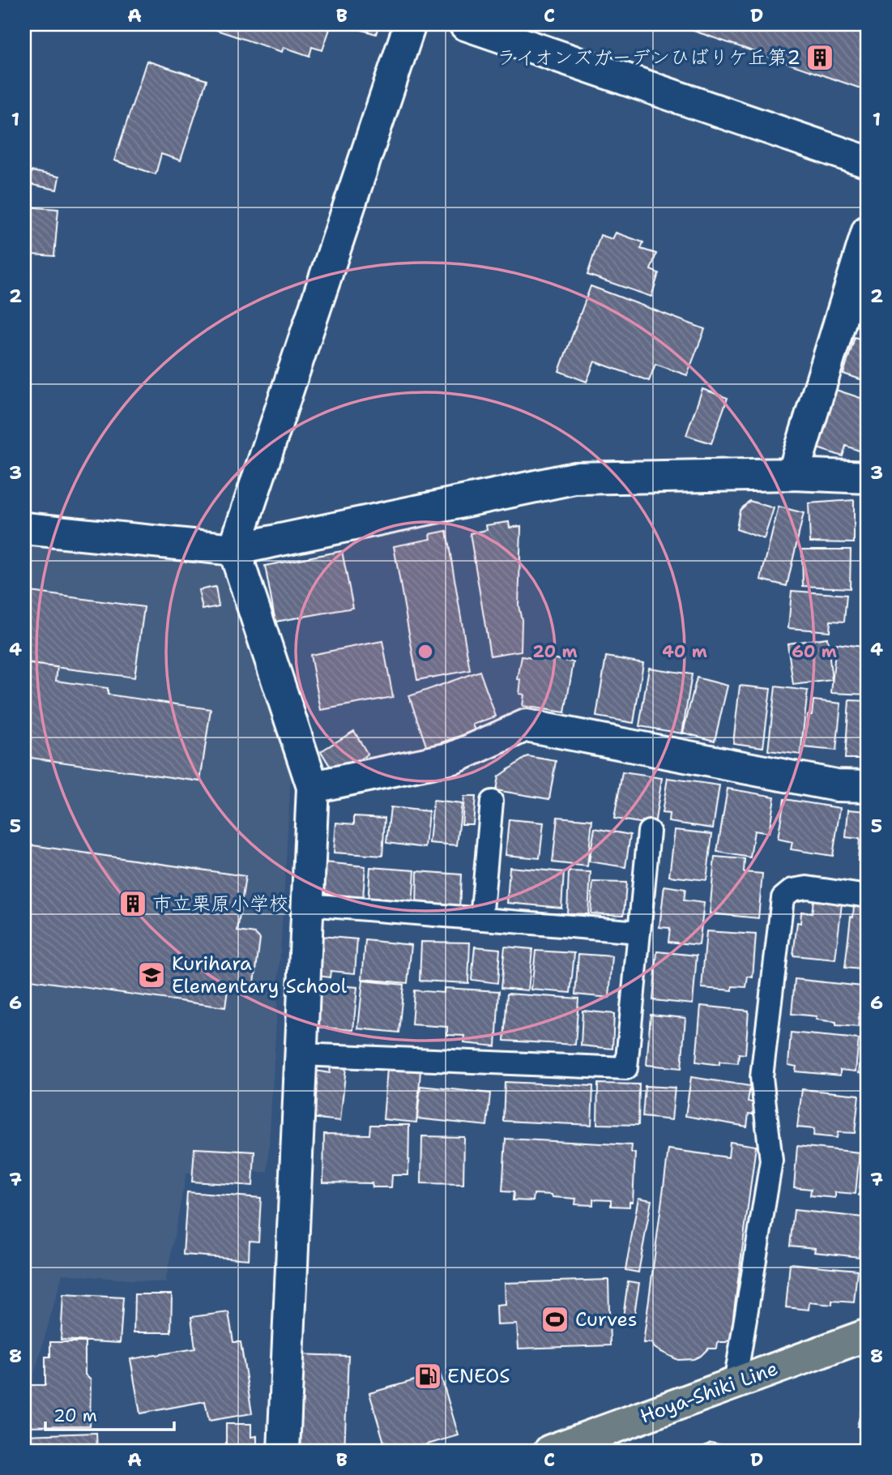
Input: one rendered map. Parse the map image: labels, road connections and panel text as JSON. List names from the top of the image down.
{
  "streets": {
    "main road": ["Hoya-Shiki Line"]
  },
  "places": {
    "building": ["ライオンズガーデンひばりケ丘第2", "市立栗原小学校"],
    "school or university": ["Kurihara Elementary School"],
    "sports": ["Curves"],
    "fuel station": ["ENEOS"]
  },
  "scale_bar": "20 m",
  "grid": {
    "columns": [
      "A",
      "B",
      "C",
      "D"
    ],
    "rows": [
      "1",
      "2",
      "3",
      "4",
      "5",
      "6",
      "7",
      "8"
    ]
  },
  "rings": ["20 m", "40 m", "60 m"]
}
